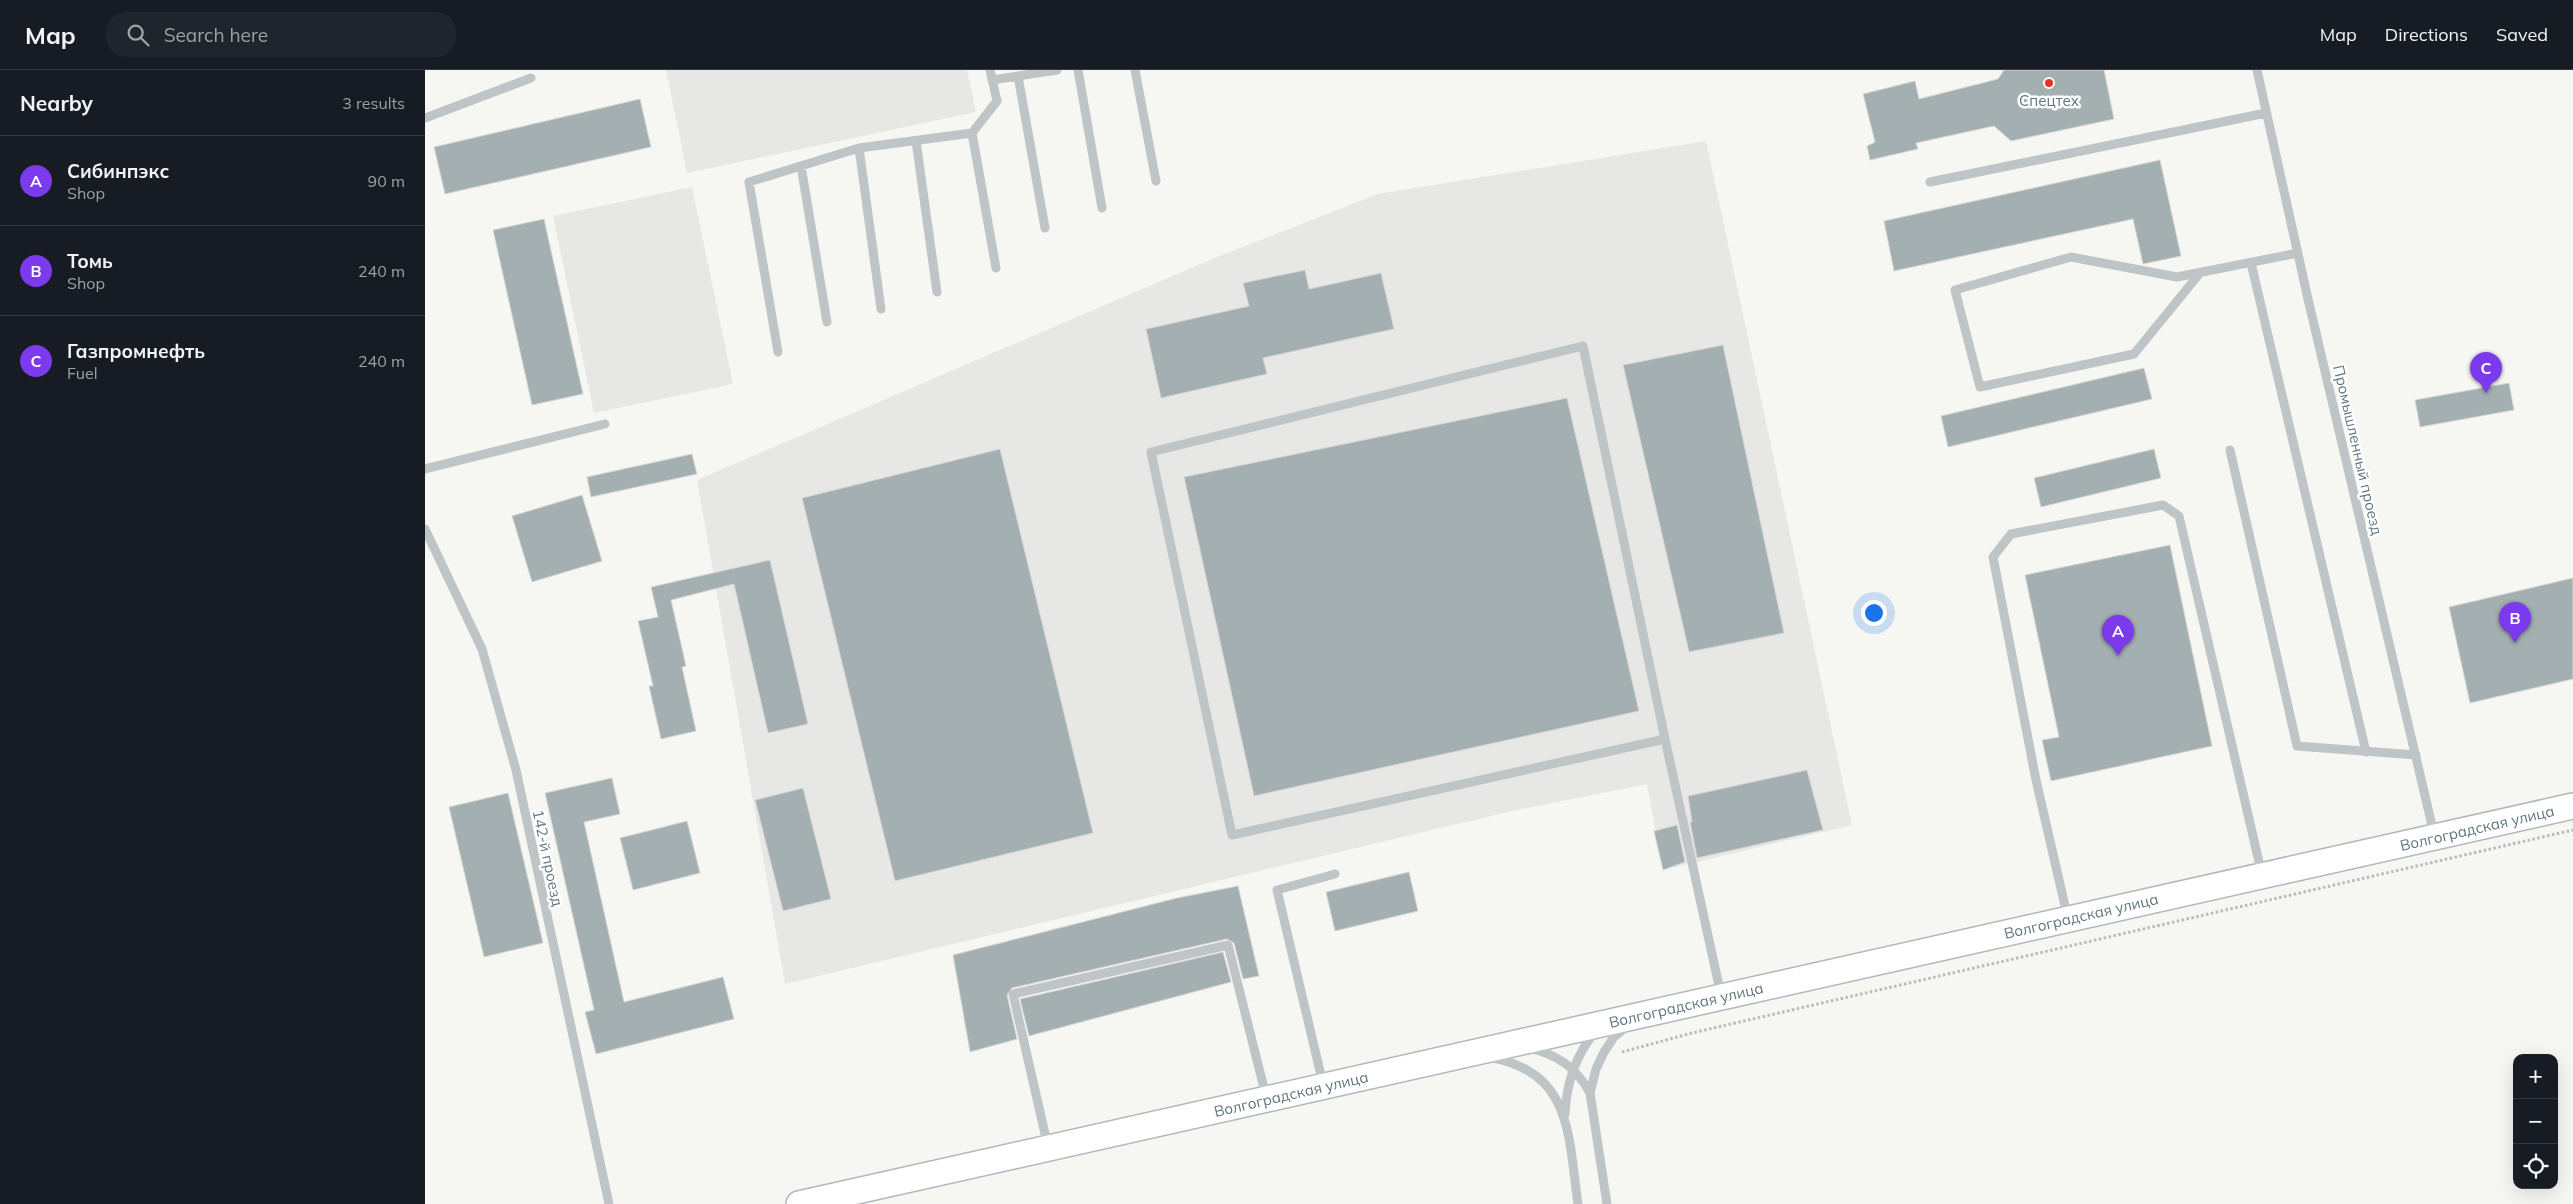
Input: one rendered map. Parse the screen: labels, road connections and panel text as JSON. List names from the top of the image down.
{
  "streets": {
    "main road": ["Волгоградская улица"],
    "lane": ["Промышленный проезд", "142-й проезд"]
  },
  "crossings": [
    ["Промышленный проезд", "Волгоградская улица"]
  ],
  "places": ["Спецтех"],
  "page": {
    "header": "Map",
    "search": "Search here",
    "nav": ["Map", "Directions", "Saved"],
    "heading": ["Nearby", "3 results"],
    "list": [
      {
        "mark": "A",
        "name": "Сибинпэкс",
        "note": "Shop",
        "value": "90 m"
      },
      {
        "mark": "B",
        "name": "Томь",
        "note": "Shop",
        "value": "240 m"
      },
      {
        "mark": "C",
        "name": "Газпромнефть",
        "note": "Fuel",
        "value": "240 m"
      }
    ],
    "pins": ["C", "B", "A"],
    "map_buttons": ["+", "−"]
  }
}
